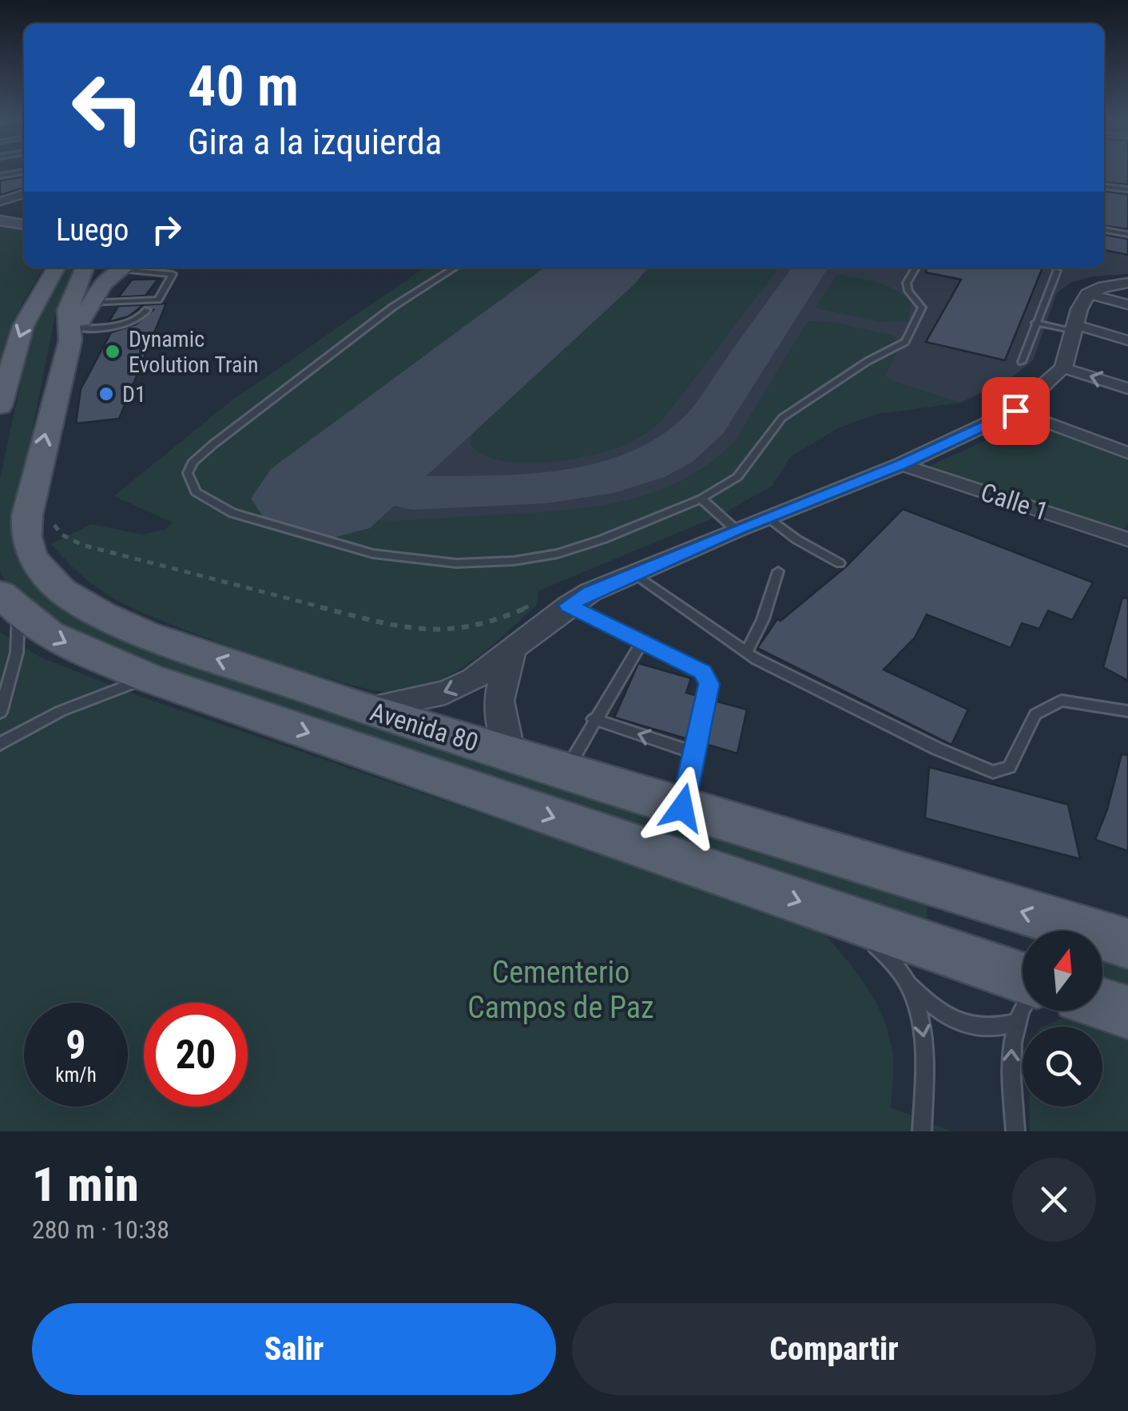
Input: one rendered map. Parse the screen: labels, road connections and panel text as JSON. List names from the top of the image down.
{
  "streets": {
    "main road": ["Avenida 80"],
    "street": ["Calle 1"]
  },
  "parks": ["Cementerio Campos de Paz"],
  "places": ["Dynamic Evolution Train", "D1"],
  "north": "top",
  "page": {
    "turn": ["40 m", "Gira a la izquierda"],
    "then": "Luego",
    "speed": "9 km/h",
    "limit": "20",
    "heading": ["1 min", "280 m · 10:38"],
    "buttons": ["Salir", "Compartir"]
  }
}
